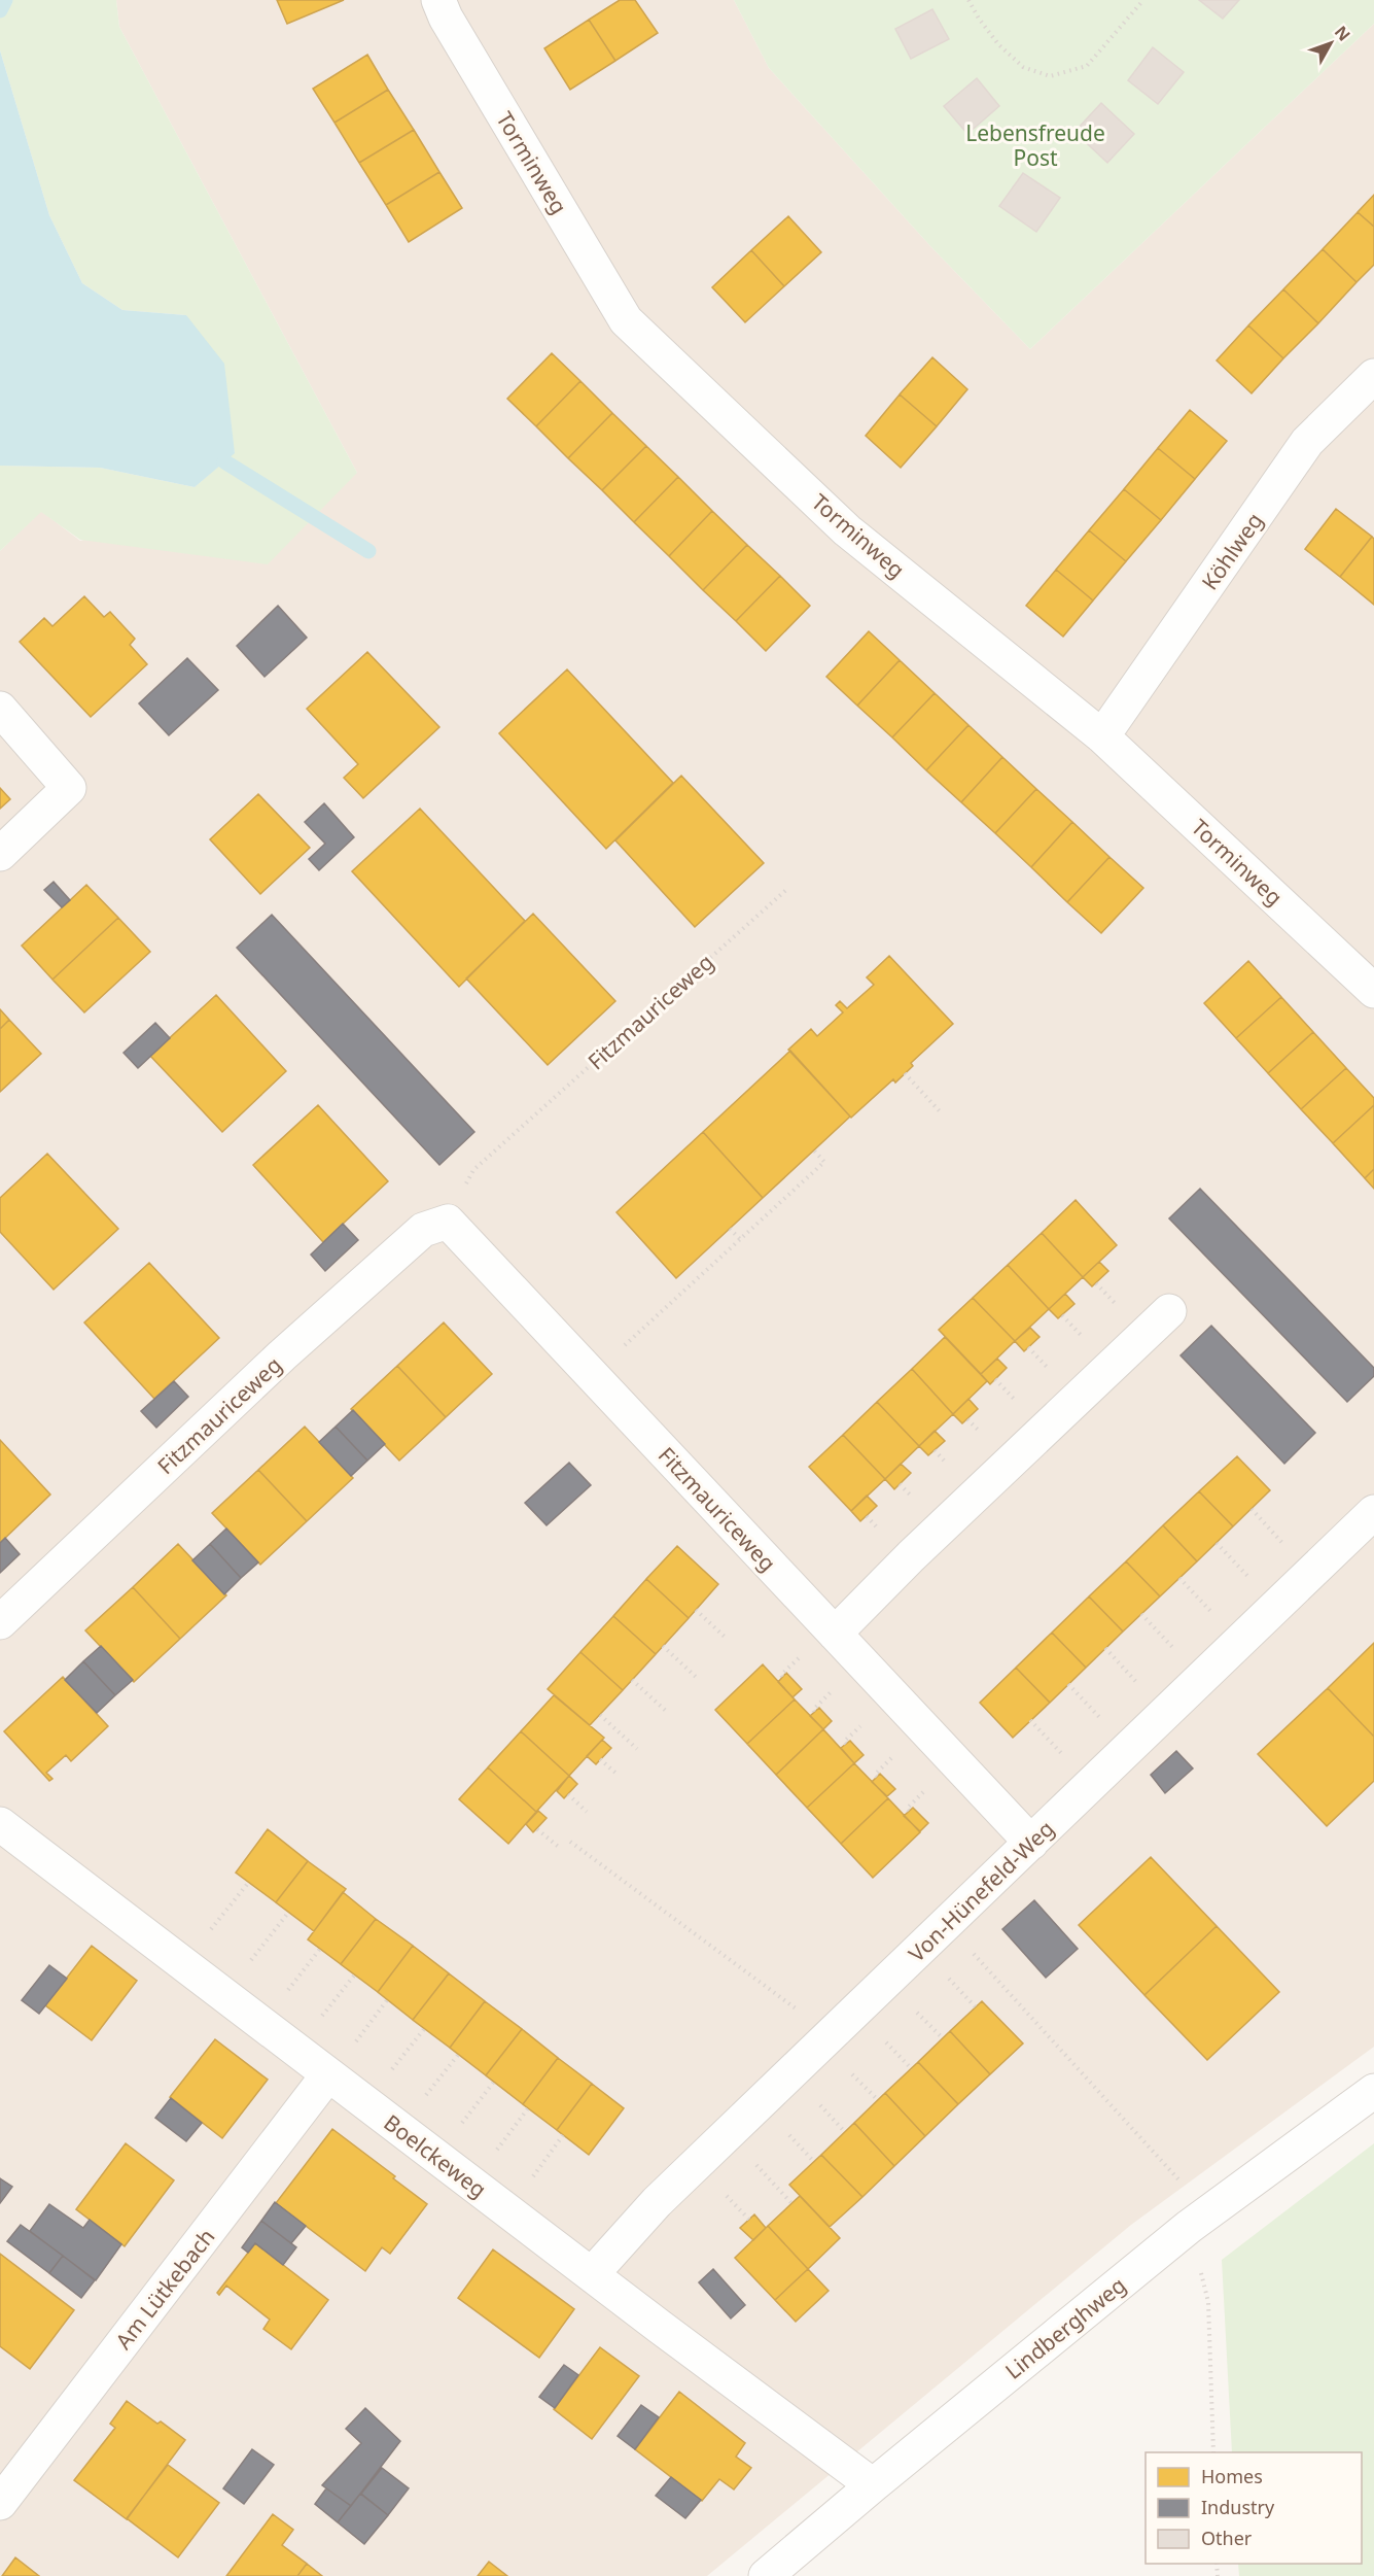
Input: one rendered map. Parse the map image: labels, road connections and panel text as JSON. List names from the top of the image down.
{
  "streets": {
    "street": [
      "Torminweg",
      "Köhlweg",
      "Fitzmauriceweg",
      "Von-Hünefeld-Weg",
      "Boelckeweg",
      "Am Lütkebach",
      "Lindberghweg"
    ]
  },
  "crossings": [
    ["Torminweg", "Köhlweg"],
    ["Fitzmauriceweg", "Von-Hünefeld-Weg"],
    ["Von-Hünefeld-Weg", "Boelckeweg"],
    ["Boelckeweg", "Am Lütkebach"],
    ["Boelckeweg", "Lindberghweg"]
  ],
  "parks": ["Lebensfreude Post"],
  "legend": ["Homes", "Industry", "Other"],
  "north": "top right"
}
